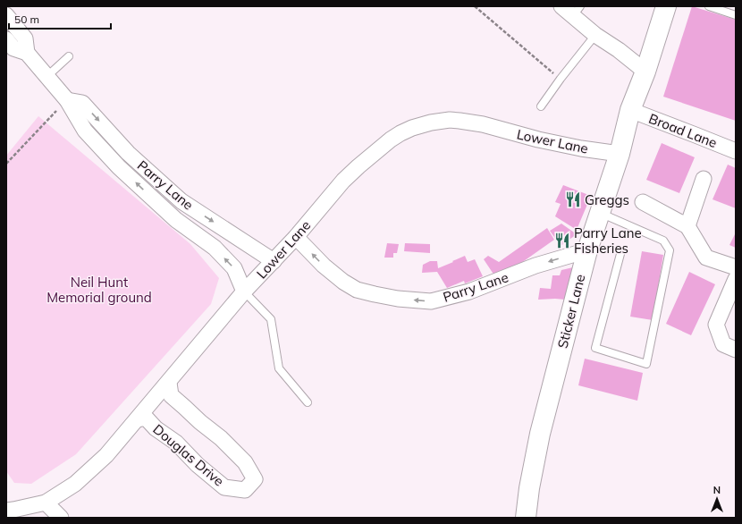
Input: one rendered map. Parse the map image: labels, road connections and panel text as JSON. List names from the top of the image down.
{
  "streets": {
    "highway": ["Sticker Lane"],
    "street": [
      "Broad Lane",
      "Lower Lane",
      "Parry Lane",
      "Douglas Drive"
    ]
  },
  "crossings": [
    ["Broad Lane", "Sticker Lane"],
    ["Lower Lane", "Parry Lane"],
    ["Lower Lane", "Sticker Lane"],
    ["Lower Lane", "Douglas Drive"],
    ["Parry Lane", "Sticker Lane"]
  ],
  "parks": ["Neil Hunt Memorial ground"],
  "places": {
    "restaurant": ["Greggs", "Parry Lane Fisheries"]
  },
  "scale_bar": "50 m",
  "north": "top"
}
